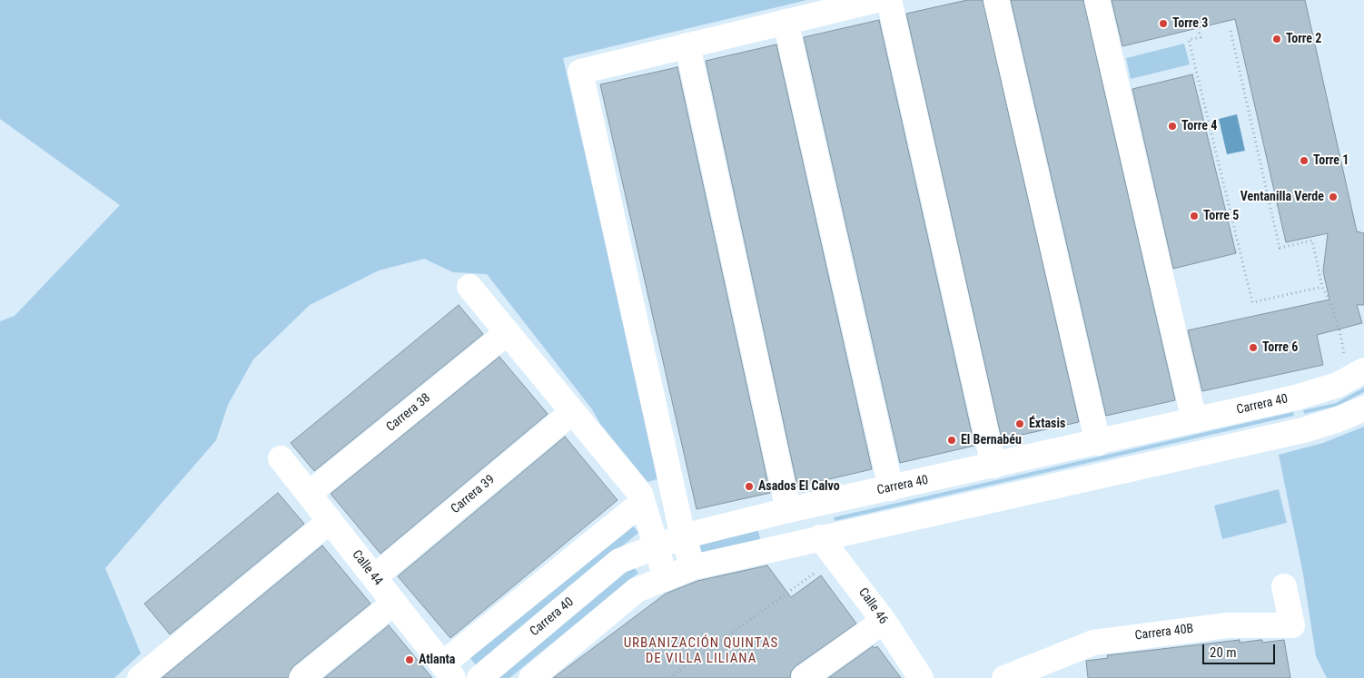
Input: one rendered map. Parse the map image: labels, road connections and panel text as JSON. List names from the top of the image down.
{
  "streets": {
    "street": [
      "Carrera 40",
      "Carrera 38",
      "Carrera 39",
      "Calle 44",
      "Calle 46",
      "Carrera 40B"
    ]
  },
  "crossings": [
    ["Carrera 38", "Calle 44"],
    ["Carrera 39", "Calle 44"]
  ],
  "districts": ["URBANIZACIÓN QUINTAS DE VILLA LILIANA"],
  "places": [
    "Torre 3",
    "Torre 2",
    "Torre 4",
    "Torre 1",
    "Ventanilla Verde",
    "Torre 5",
    "Torre 6",
    "Éxtasis",
    "El Bernabéu",
    "Asados El Calvo",
    "Atlanta"
  ],
  "scale_bar": "20 m"
}
